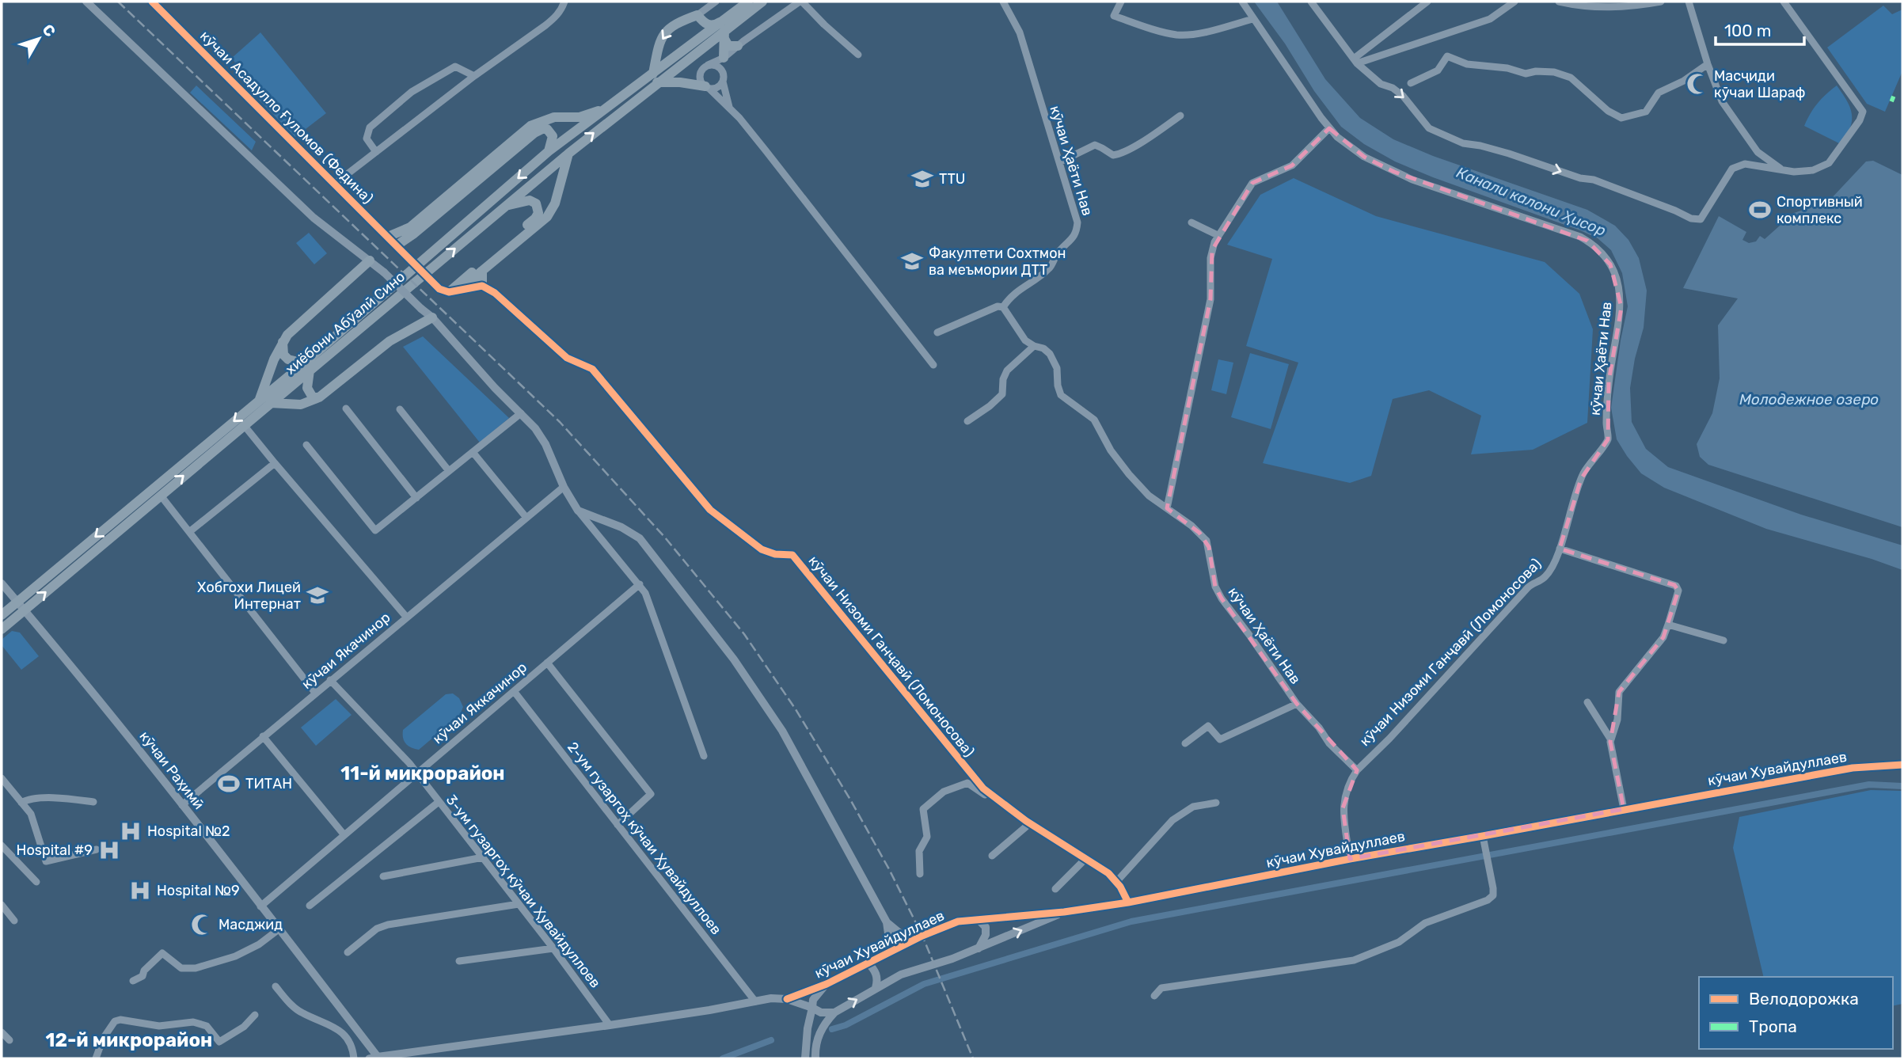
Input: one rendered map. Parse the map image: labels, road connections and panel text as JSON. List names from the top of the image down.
{
  "streets": {
    "main road": ["хиёбони Абӯалӣ Сино"],
    "street": [
      "кӯчаи Асадулло Ғуломов (Федина)",
      "кӯчаи Ҳаёти Нав",
      "кӯчаи Якачинор",
      "кӯчаи Низоми Ганҷавӣ (Ломоносова)",
      "кӯчаи Яккачинор",
      "кӯчаи Хувайдуллаев",
      "кӯчаи Раҳимӣ",
      "2-ум гузаргоҳ кӯчаи Ҳувайдуллоев",
      "3-ум гузаргоҳ кӯчаи Ҳувайдуллоев"
    ]
  },
  "crossings": [
    ["кӯчаи Ҳаёти Нав", "кӯчаи Низоми Ганҷавӣ (Ломоносова)"],
    ["хиёбони Абӯалӣ Сино", "кӯчаи Раҳимӣ"],
    ["кӯчаи Якачинор", "кӯчаи Раҳимӣ"],
    ["кӯчаи Якачинор", "3-ум гузаргоҳ кӯчаи Ҳувайдуллоев"],
    ["кӯчаи Низоми Ганҷавӣ (Ломоносова)", "кӯчаи Хувайдуллаев"],
    ["кӯчаи Яккачинор", "кӯчаи Раҳимӣ"],
    ["кӯчаи Яккачинор", "2-ум гузаргоҳ кӯчаи Ҳувайдуллоев"],
    ["кӯчаи Яккачинор", "3-ум гузаргоҳ кӯчаи Ҳувайдуллоев"],
    ["кӯчаи Хувайдуллаев", "кӯчаи Раҳимӣ"],
    ["кӯчаи Хувайдуллаев", "2-ум гузаргоҳ кӯчаи Ҳувайдуллоев"],
    ["кӯчаи Хувайдуллаев", "3-ум гузаргоҳ кӯчаи Ҳувайдуллоев"]
  ],
  "districts": ["11-й микрорайон", "12-й микрорайон"],
  "water": ["Канали калони Ҳисор", "Молодежное озеро"],
  "places": {
    "mosque": ["Масҷиди кӯчаи Шараф", "Масджид"],
    "school or university": ["TTU", "Факултети Сохтмон ва меъмории ДТТ", "Хобгохи Лицей Интернат"],
    "sports": ["Спортивный комплекс", "ТИТАН"],
    "hospital": ["Hospital №2", "Hospital #9", "Hospital №9"]
  },
  "legend": ["Велодорожка", "Тропа"],
  "scale_bar": "100 m",
  "north": "top right"
}
